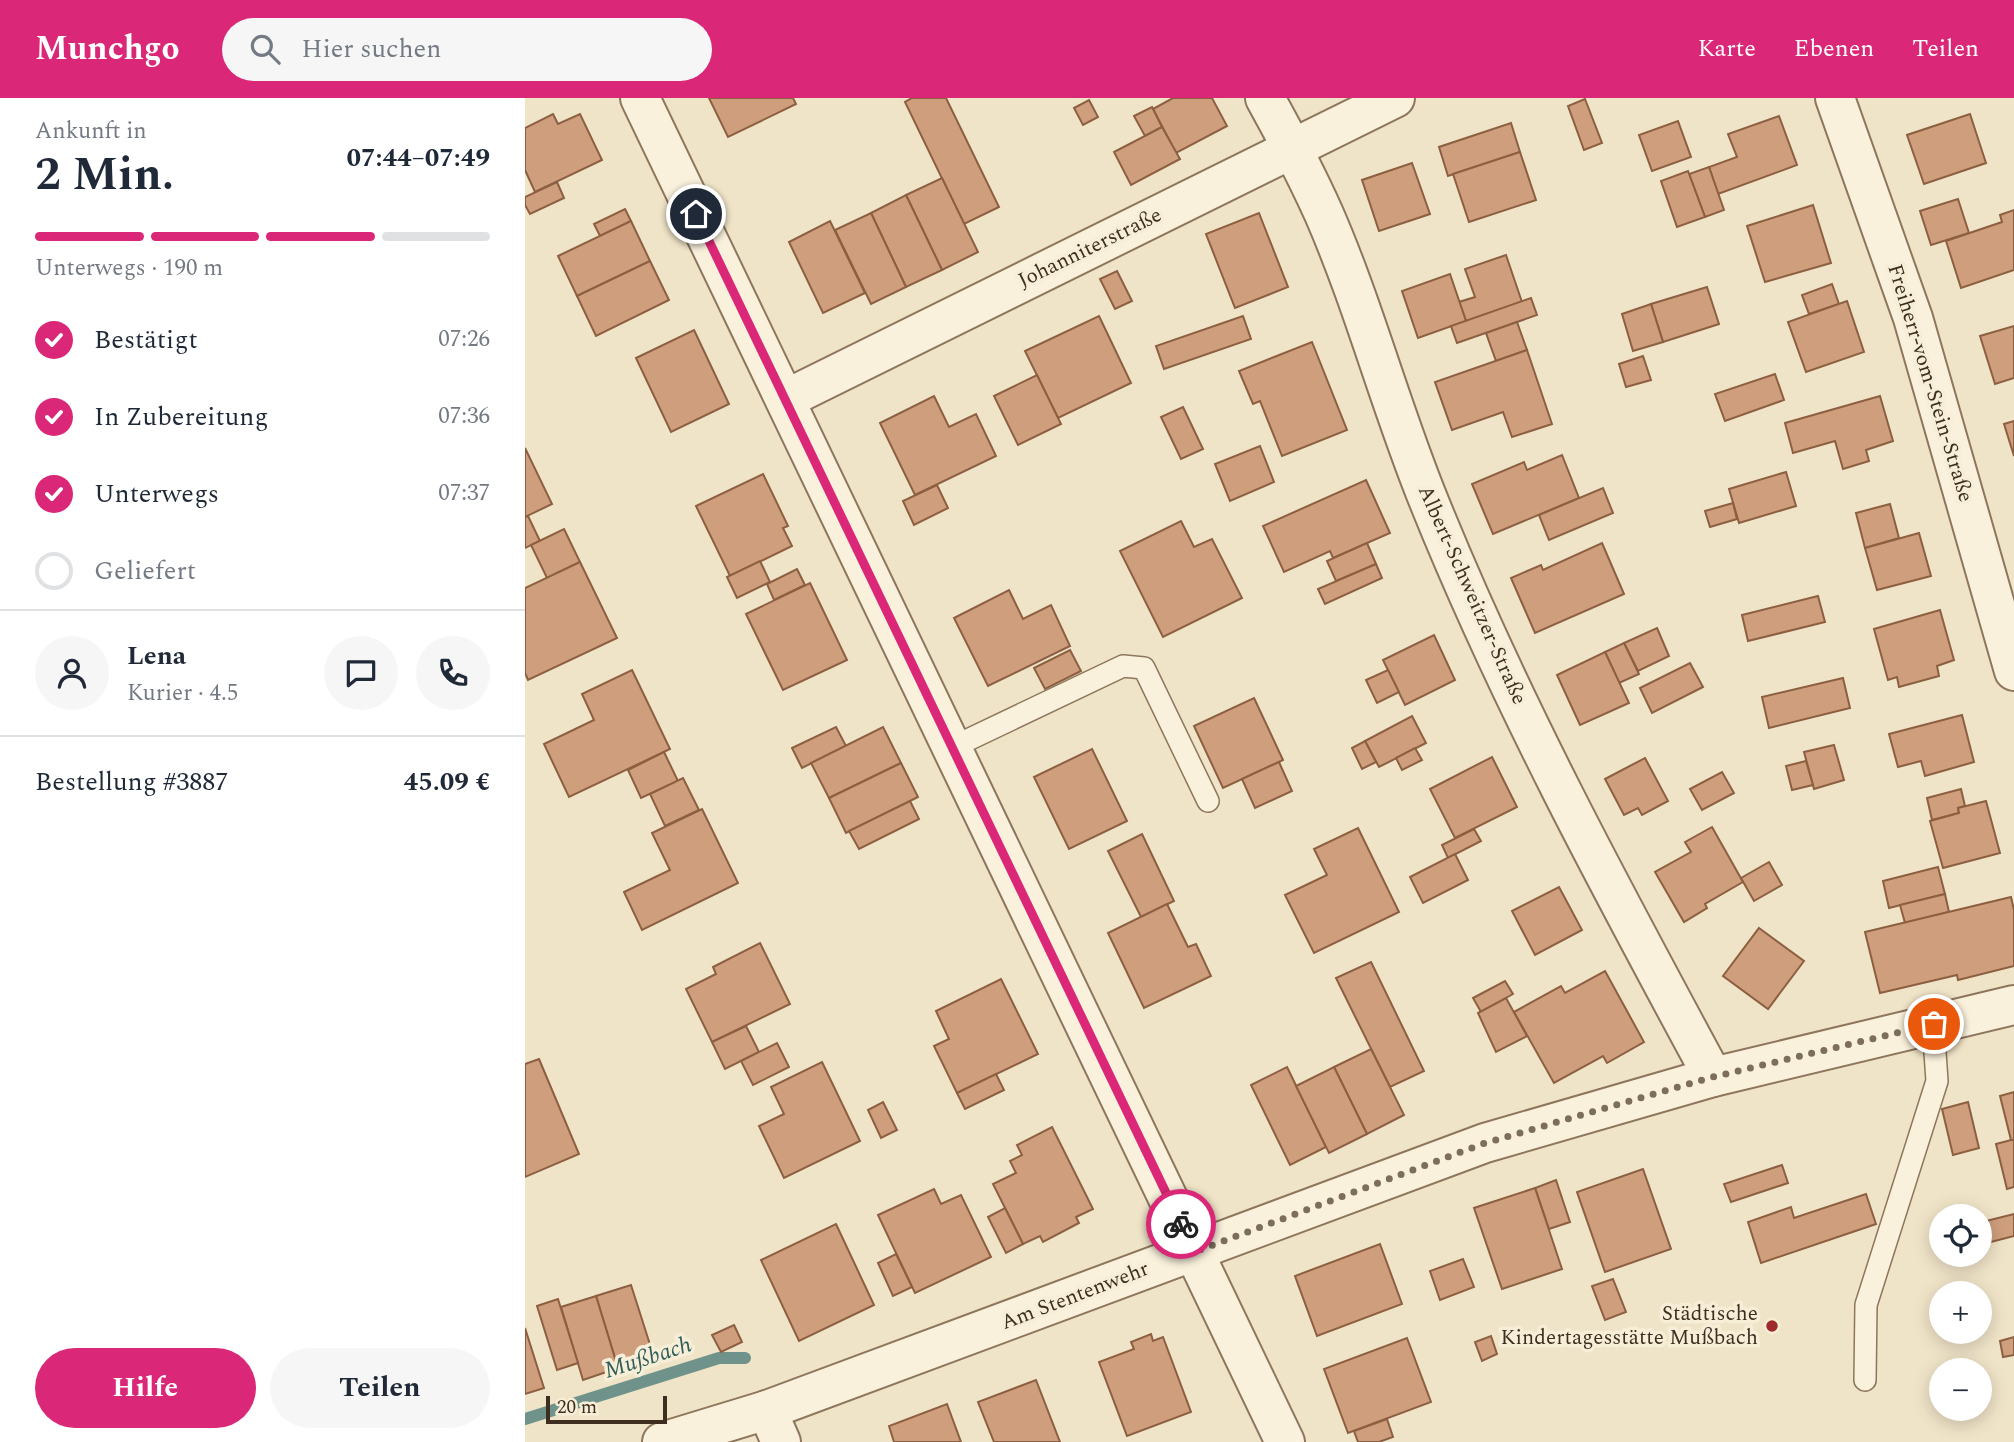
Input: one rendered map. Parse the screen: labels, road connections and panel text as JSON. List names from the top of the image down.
{
  "streets": {
    "street": [
      "Johanniterstraße",
      "Freiherr-vom-Stein-Straße",
      "Albert-Schweitzer-Straße",
      "Am Stentenwehr"
    ]
  },
  "crossings": [
    ["Johanniterstraße", "Albert-Schweitzer-Straße"],
    ["Albert-Schweitzer-Straße", "Am Stentenwehr"]
  ],
  "water": ["Mußbach"],
  "places": ["Städtische Kindertagesstätte Mußbach"],
  "scale_bar": "20 m",
  "page": {
    "header": "Munchgo",
    "search": "Hier suchen",
    "nav": ["Karte", "Ebenen", "Teilen"],
    "heading": ["2 Min.", "Ankunft in", "07:44–07:49"],
    "panel": [
      "Lena",
      "Kurier · 4.5",
      "Bestellung #3887",
      "45.09 €"
    ],
    "bar": "Unterwegs · 190 m",
    "list": [
      ["Bestätigt", "07:26"],
      ["In Zubereitung", "07:36"],
      ["Unterwegs", "07:37"],
      "Geliefert"
    ],
    "map_buttons": ["+", "−"],
    "buttons": ["Hilfe", "Teilen"],
    "scale": "20 m"
  }
}
